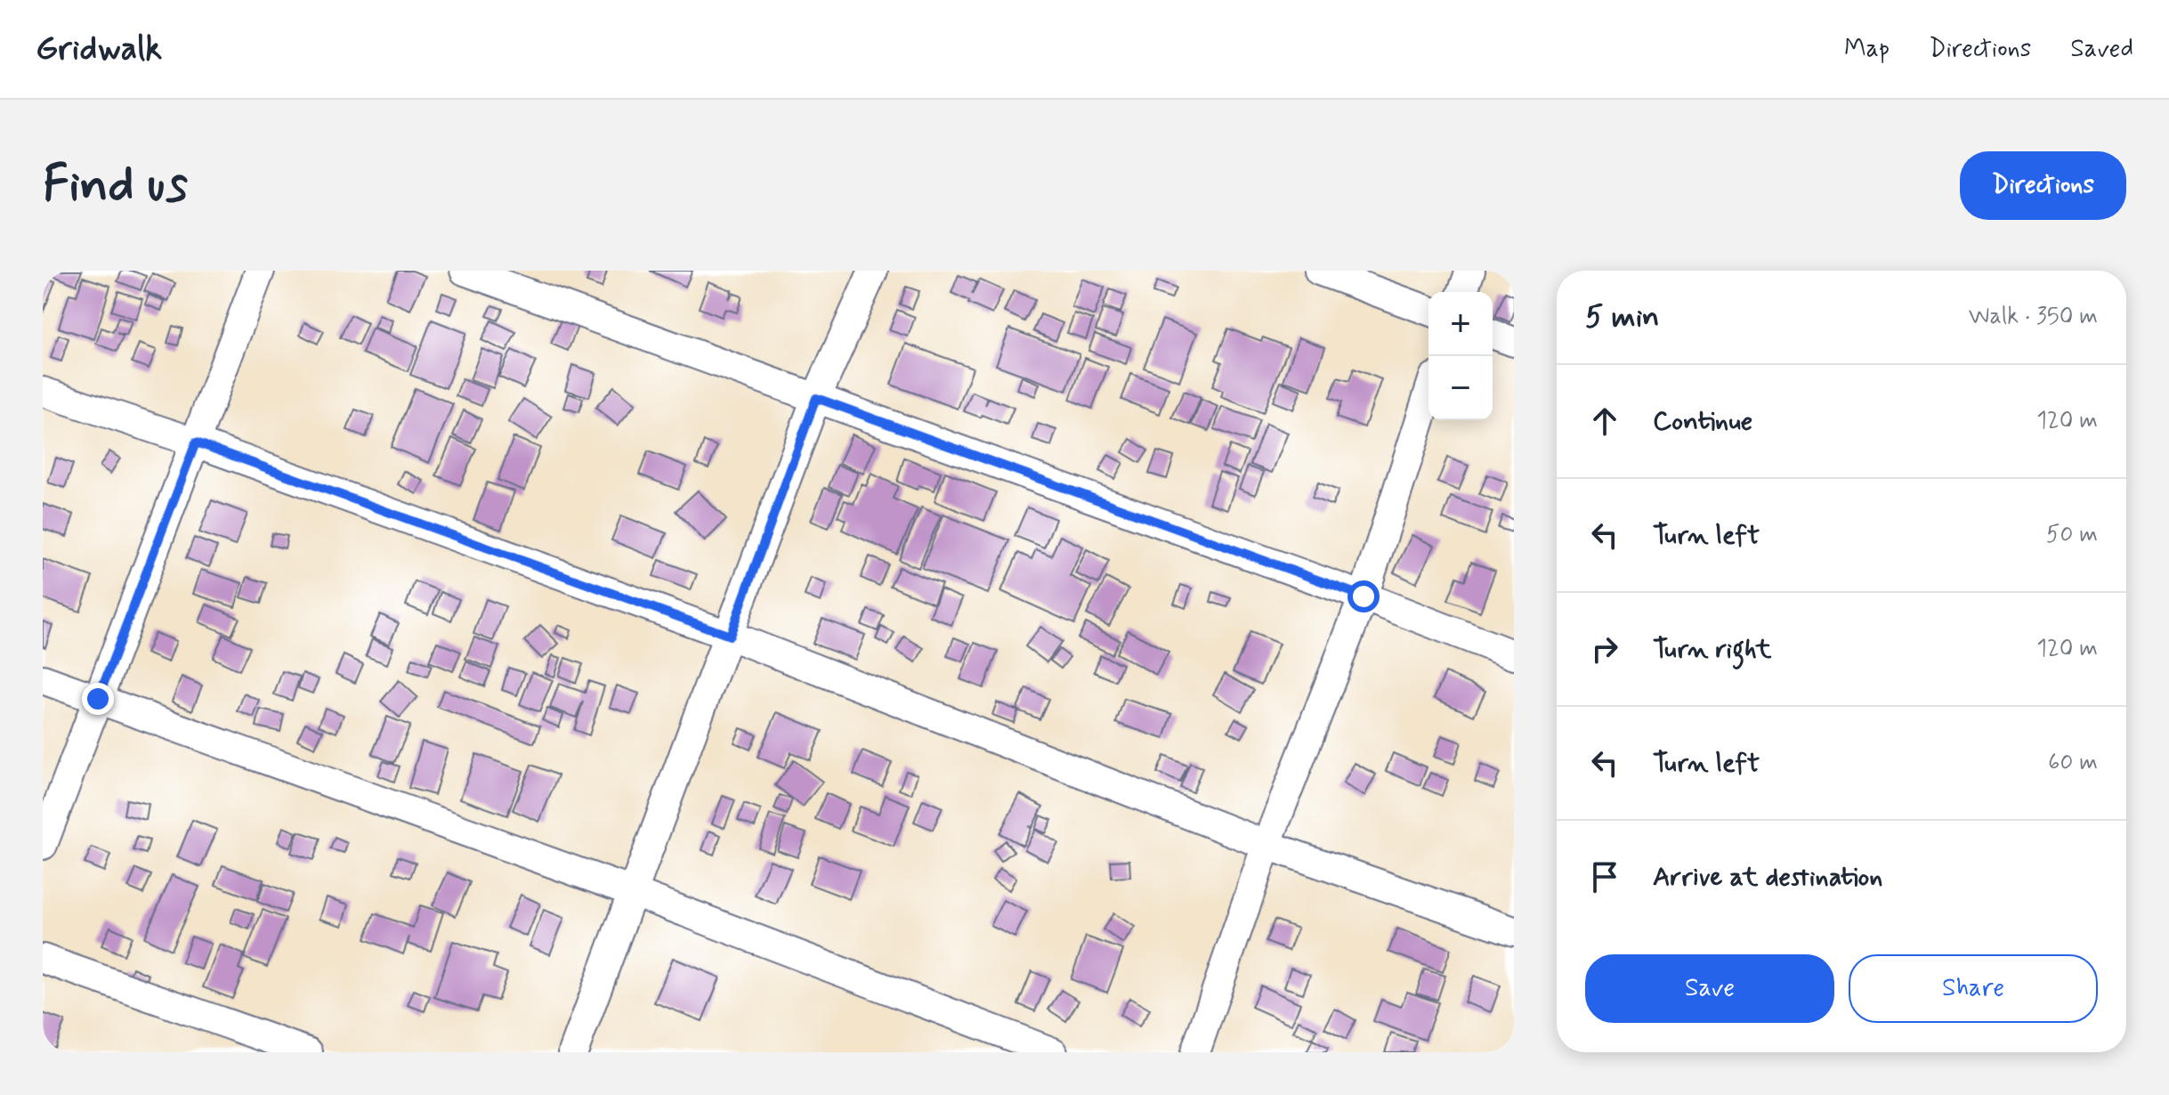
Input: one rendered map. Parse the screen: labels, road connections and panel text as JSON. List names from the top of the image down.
{
  "page": {
    "header": "Gridwalk",
    "nav": ["Map", "Directions", "Saved"],
    "buttons": [
      "Directions",
      ["Save", "Share"]
    ],
    "title": "Find us",
    "heading": ["5 min", "Walk · 350 m"],
    "map_buttons": ["+", "−"],
    "list": [
      ["Continue", "120 m"],
      ["Turn left", "50 m"],
      ["Turn right", "120 m"],
      ["Turn left", "60 m"],
      "Arrive at destination"
    ]
  }
}
